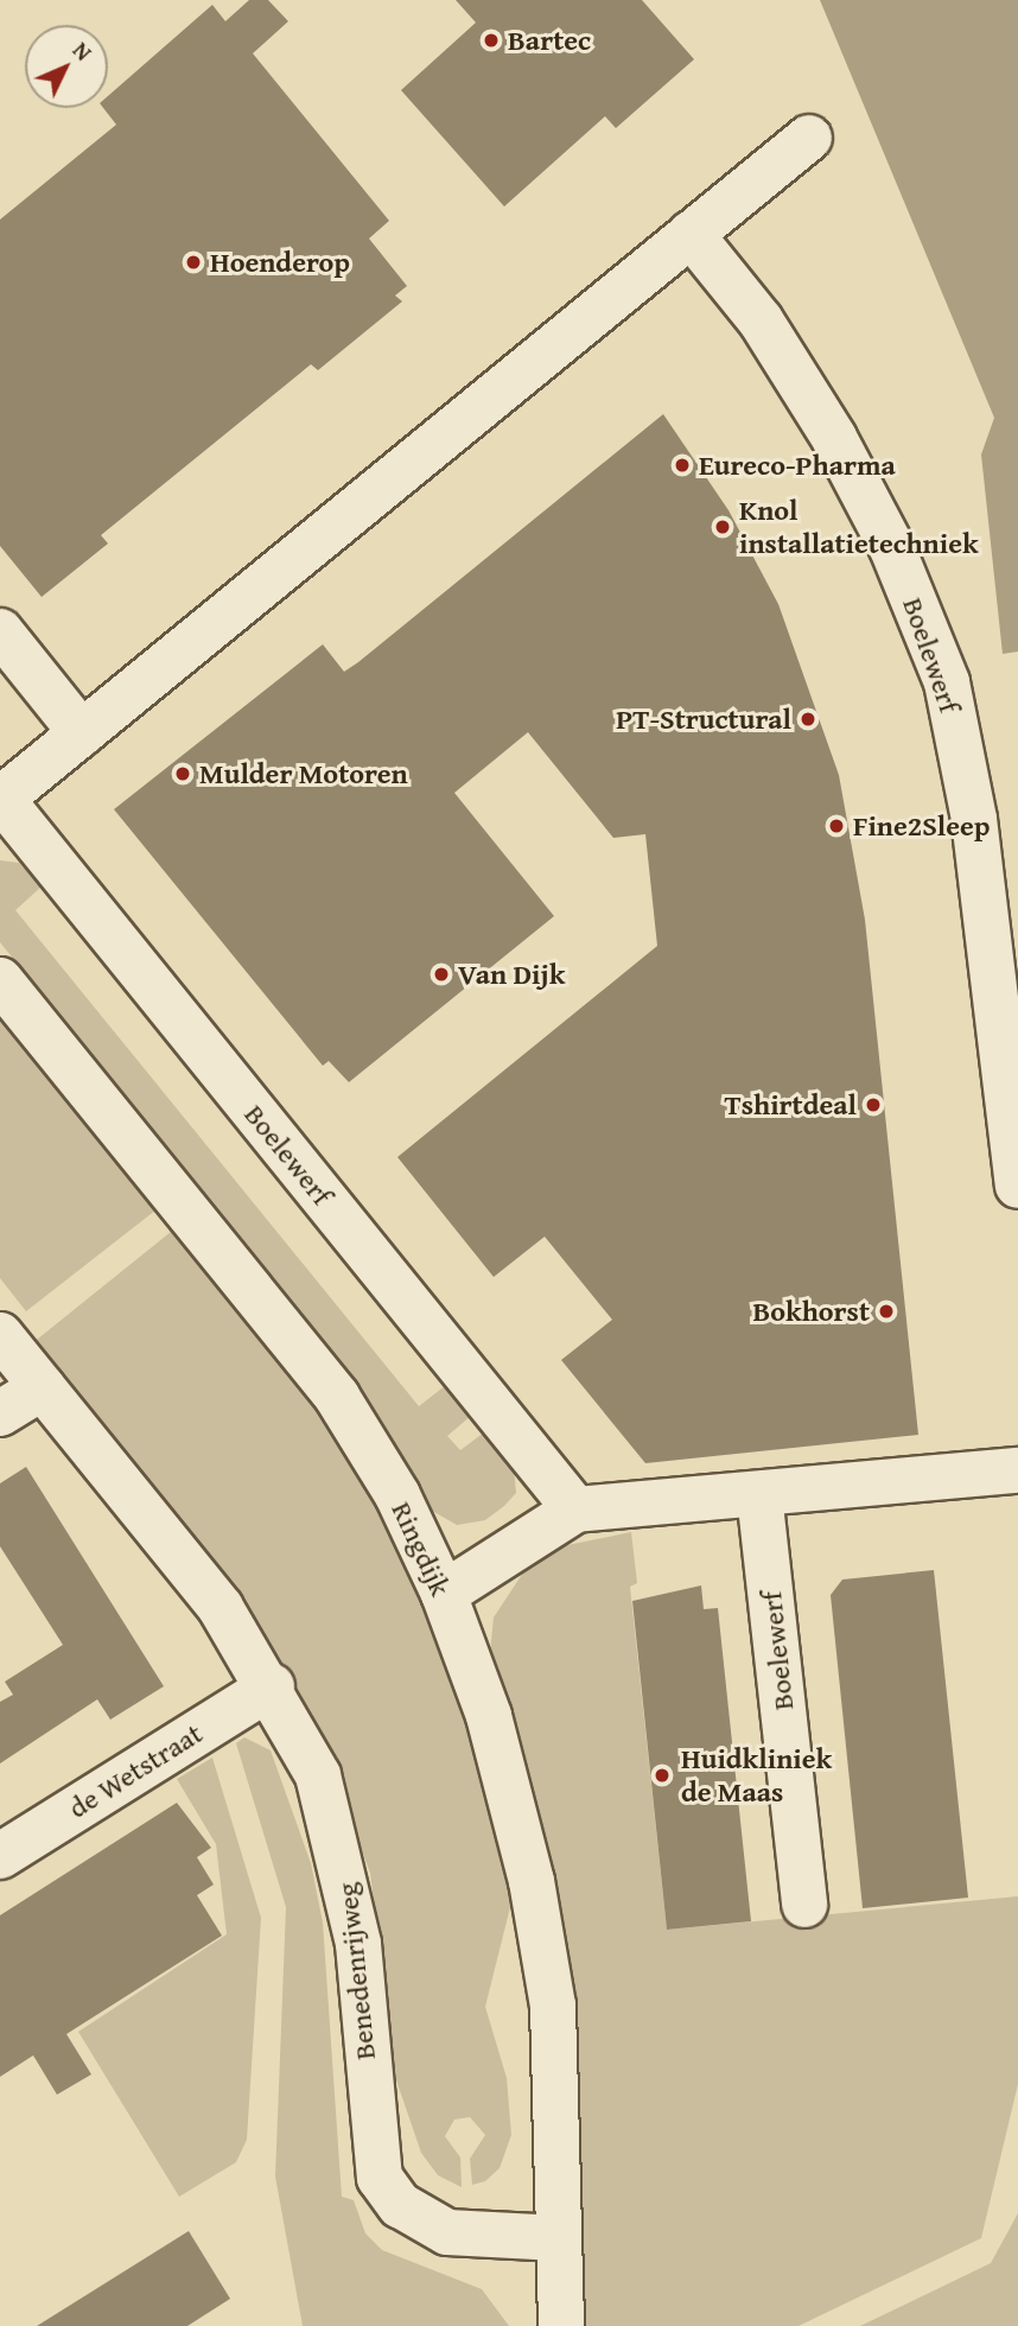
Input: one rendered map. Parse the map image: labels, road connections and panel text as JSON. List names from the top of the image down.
{
  "streets": {
    "street": [
      "Boelewerf",
      "Ringdijk",
      "de Wetstraat",
      "Benedenrijweg"
    ]
  },
  "crossings": [
    ["Ringdijk", "Benedenrijweg"],
    ["de Wetstraat", "Benedenrijweg"]
  ],
  "places": [
    "Bartec",
    "Hoenderop",
    "Eureco-Pharma",
    "Knol installatietechniek",
    "PT-Structural",
    "Mulder Motoren",
    "Fine2Sleep",
    "Van Dijk",
    "Tshirtdeal",
    "Bokhorst",
    "Huidkliniek de Maas"
  ],
  "north": "top right"
}
